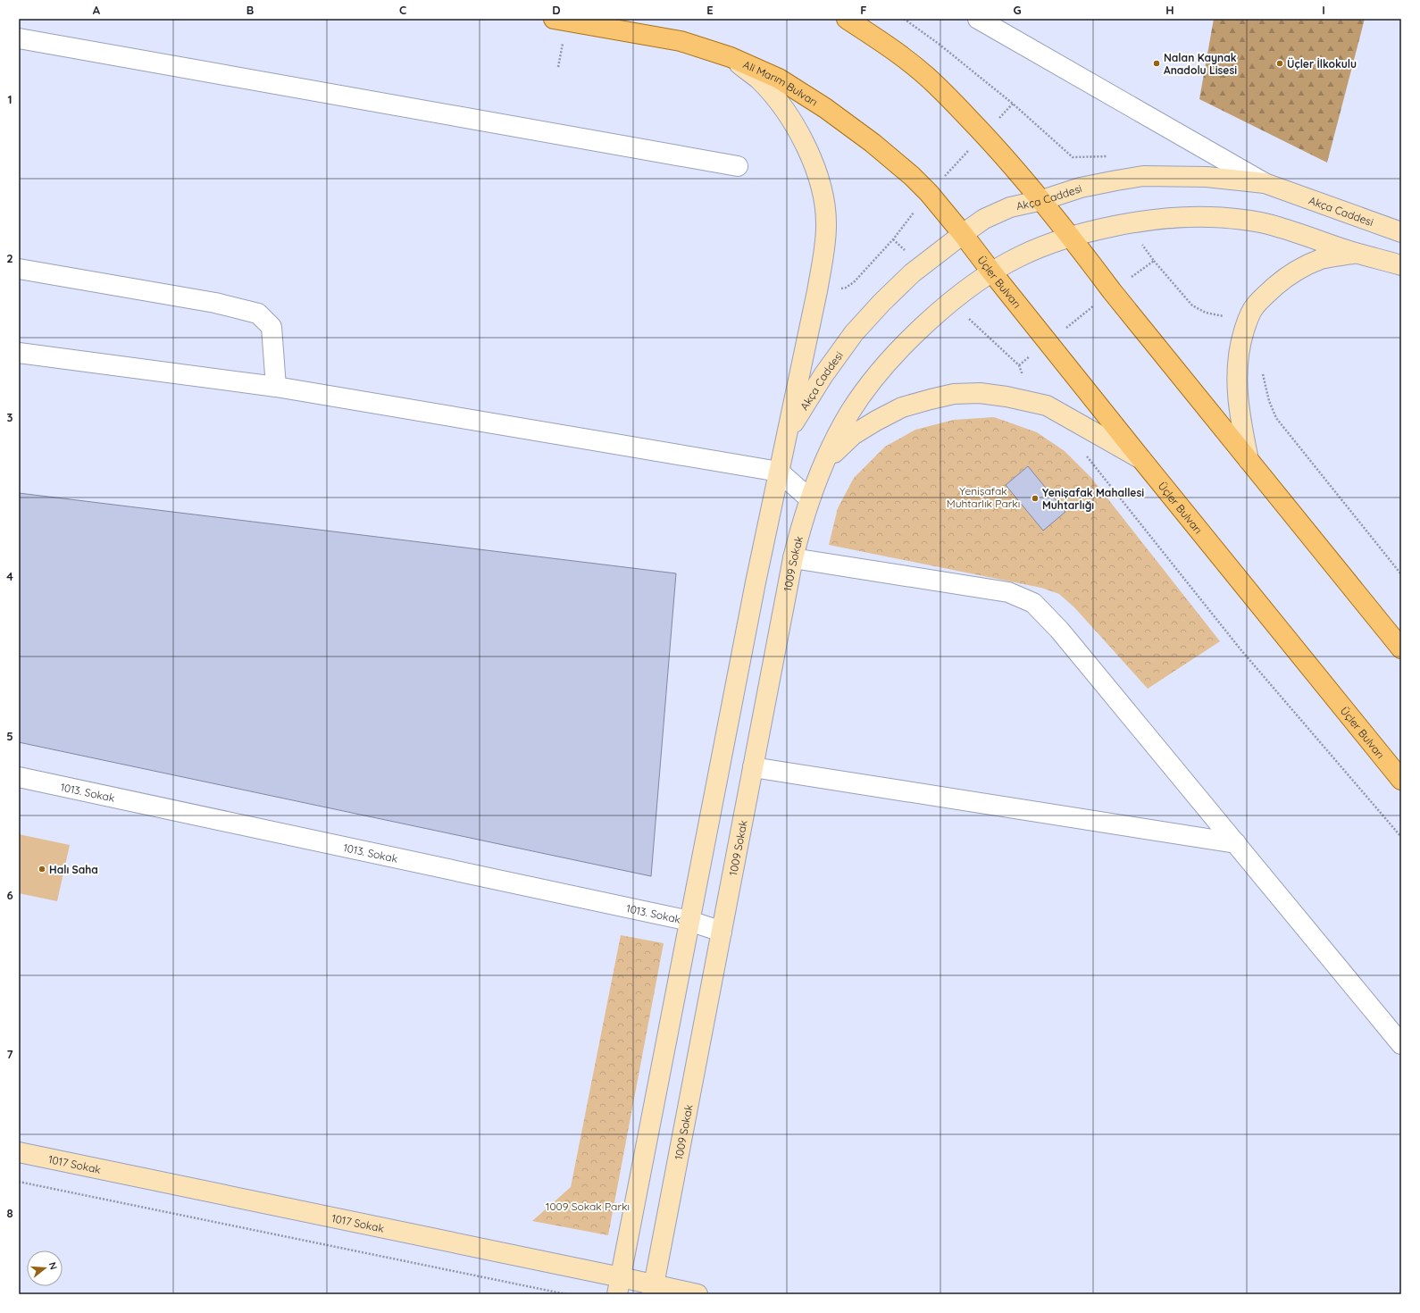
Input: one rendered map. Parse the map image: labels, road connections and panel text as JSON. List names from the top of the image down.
{
  "streets": {
    "main road": ["Ali Marım Bulvarı", "Üçler Bulvarı"],
    "street": [
      "Akça Caddesi",
      "1009 Sokak",
      "1013. Sokak",
      "1017 Sokak"
    ]
  },
  "crossings": [
    ["Ali Marım Bulvarı", "Akça Caddesi"],
    ["Ali Marım Bulvarı", "Üçler Bulvarı"],
    ["Akça Caddesi", "Üçler Bulvarı"],
    ["Üçler Bulvarı", "1009 Sokak"],
    ["1009 Sokak", "1013. Sokak"],
    ["1009 Sokak", "1017 Sokak"]
  ],
  "parks": ["Yenişafak Muhtarlık Parkı", "1009 Sokak Parkı"],
  "places": [
    "Nalan Kaynak Anadolu Lisesi",
    "Üçler İlkokulu",
    "Yenişafak Mahallesi Muhtarlığı",
    "Halı Saha"
  ],
  "north": "right",
  "grid": {
    "columns": [
      "A",
      "B",
      "C",
      "D",
      "E",
      "F",
      "G",
      "H",
      "I"
    ],
    "rows": [
      "1",
      "2",
      "3",
      "4",
      "5",
      "6",
      "7",
      "8"
    ]
  }
}
